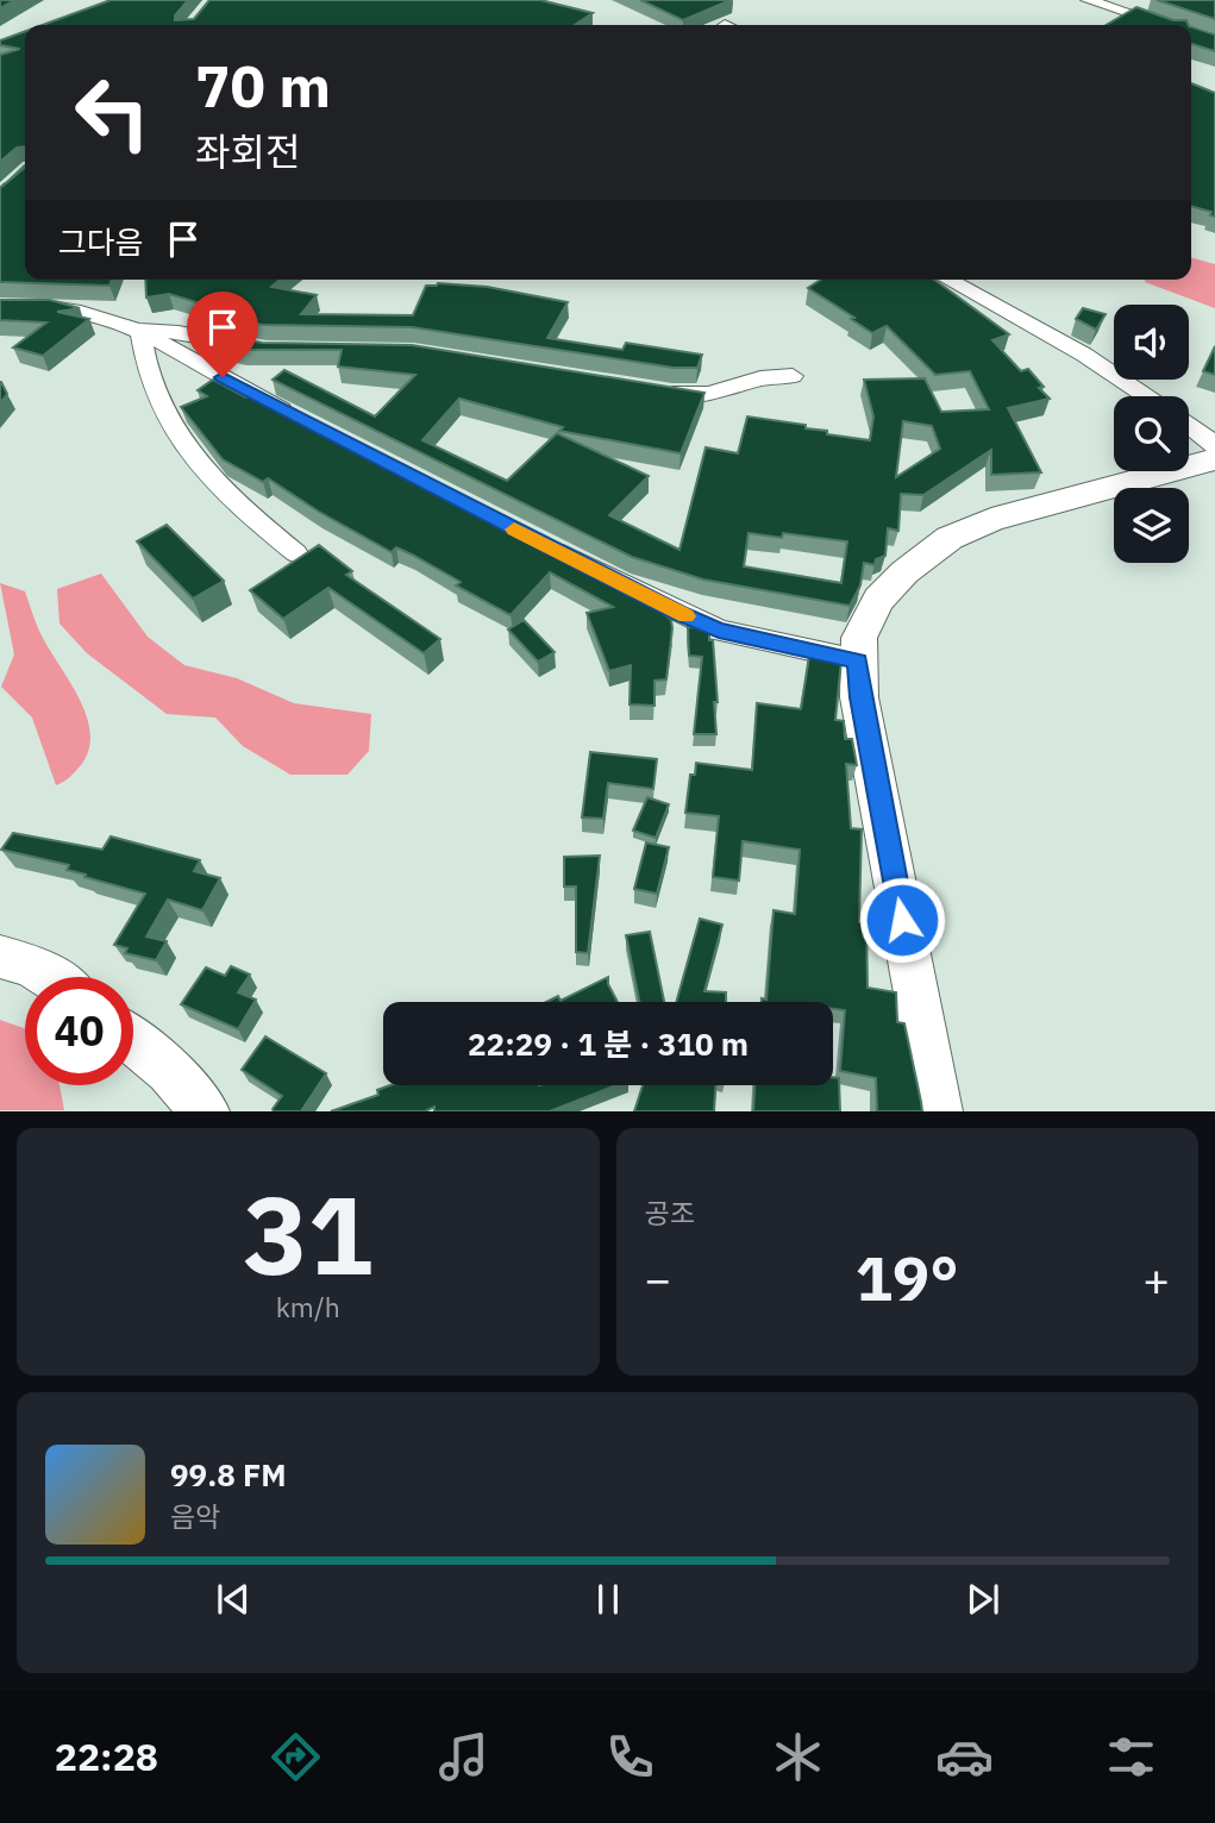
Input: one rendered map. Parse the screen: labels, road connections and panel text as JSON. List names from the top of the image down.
{
  "page": {
    "turn": ["70 m", "좌회전"],
    "then": "그다음",
    "limit": "40",
    "trip": "22:29 · 1 분 · 310 m",
    "tile": [
      ["31", "km/h"],
      "공조"
    ],
    "heat": ["−", "19°", "+"],
    "song": ["99.8 FM", "음악"],
    "tabs": "22:28"
  }
}
